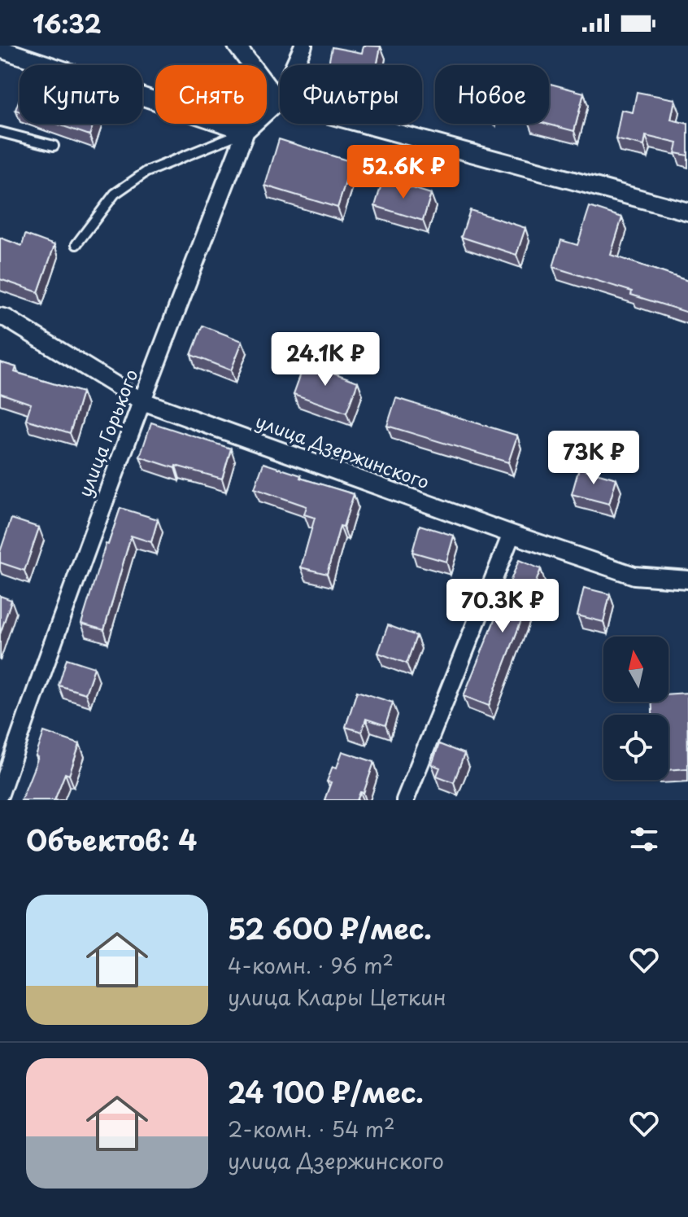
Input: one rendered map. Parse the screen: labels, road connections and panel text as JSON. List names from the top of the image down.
{
  "streets": {
    "street": ["улица Горького", "улица Дзержинского"]
  },
  "crossings": [
    ["улица Горького", "улица Дзержинского"]
  ],
  "north": "top",
  "page": {
    "status": "16:32",
    "chip": [
      "Купить",
      "Снять",
      "Фильтры",
      "Новое"
    ],
    "price": [
      "52.6K ₽",
      "24.1K ₽",
      "73K ₽",
      "70.3K ₽"
    ],
    "heading": "Объектов: 4",
    "list": [
      {
        "name": "52 600 ₽/мес.",
        "note": "4-комн. · 96 m² · улица Клары Цеткин"
      },
      {
        "name": "24 100 ₽/мес.",
        "note": "2-комн. · 54 m² · улица Дзержинского"
      }
    ]
  }
}
